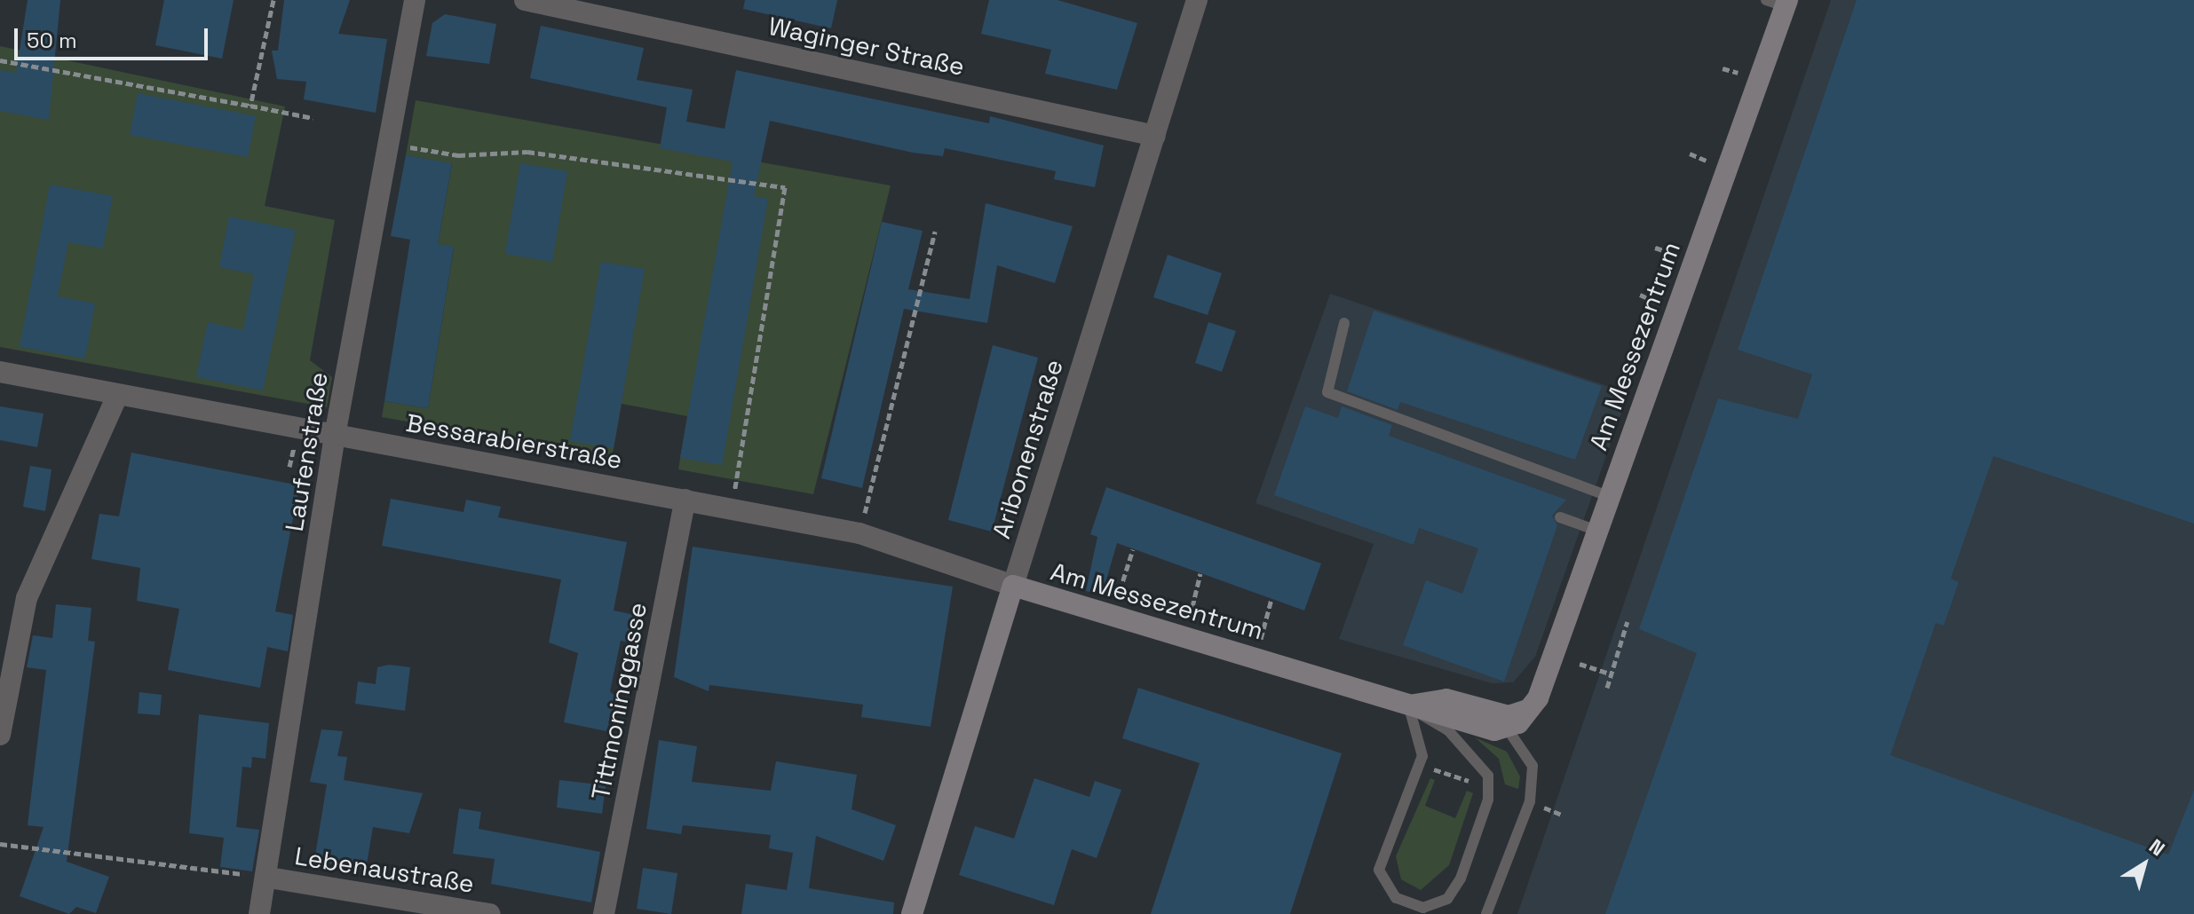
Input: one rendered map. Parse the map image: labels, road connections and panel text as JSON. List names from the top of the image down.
{
  "streets": {
    "street": [
      "Waginger Straße",
      "Am Messezentrum",
      "Bessarabierstraße",
      "Aribonenstraße",
      "Laufenstraße",
      "Tittmoninggasse",
      "Lebenaustraße"
    ]
  },
  "crossings": [
    ["Waginger Straße", "Aribonenstraße"],
    ["Am Messezentrum", "Bessarabierstraße"],
    ["Am Messezentrum", "Aribonenstraße"],
    ["Bessarabierstraße", "Aribonenstraße"],
    ["Bessarabierstraße", "Laufenstraße"],
    ["Bessarabierstraße", "Tittmoninggasse"],
    ["Laufenstraße", "Lebenaustraße"]
  ],
  "scale_bar": "50 m",
  "north": "top right"
}
